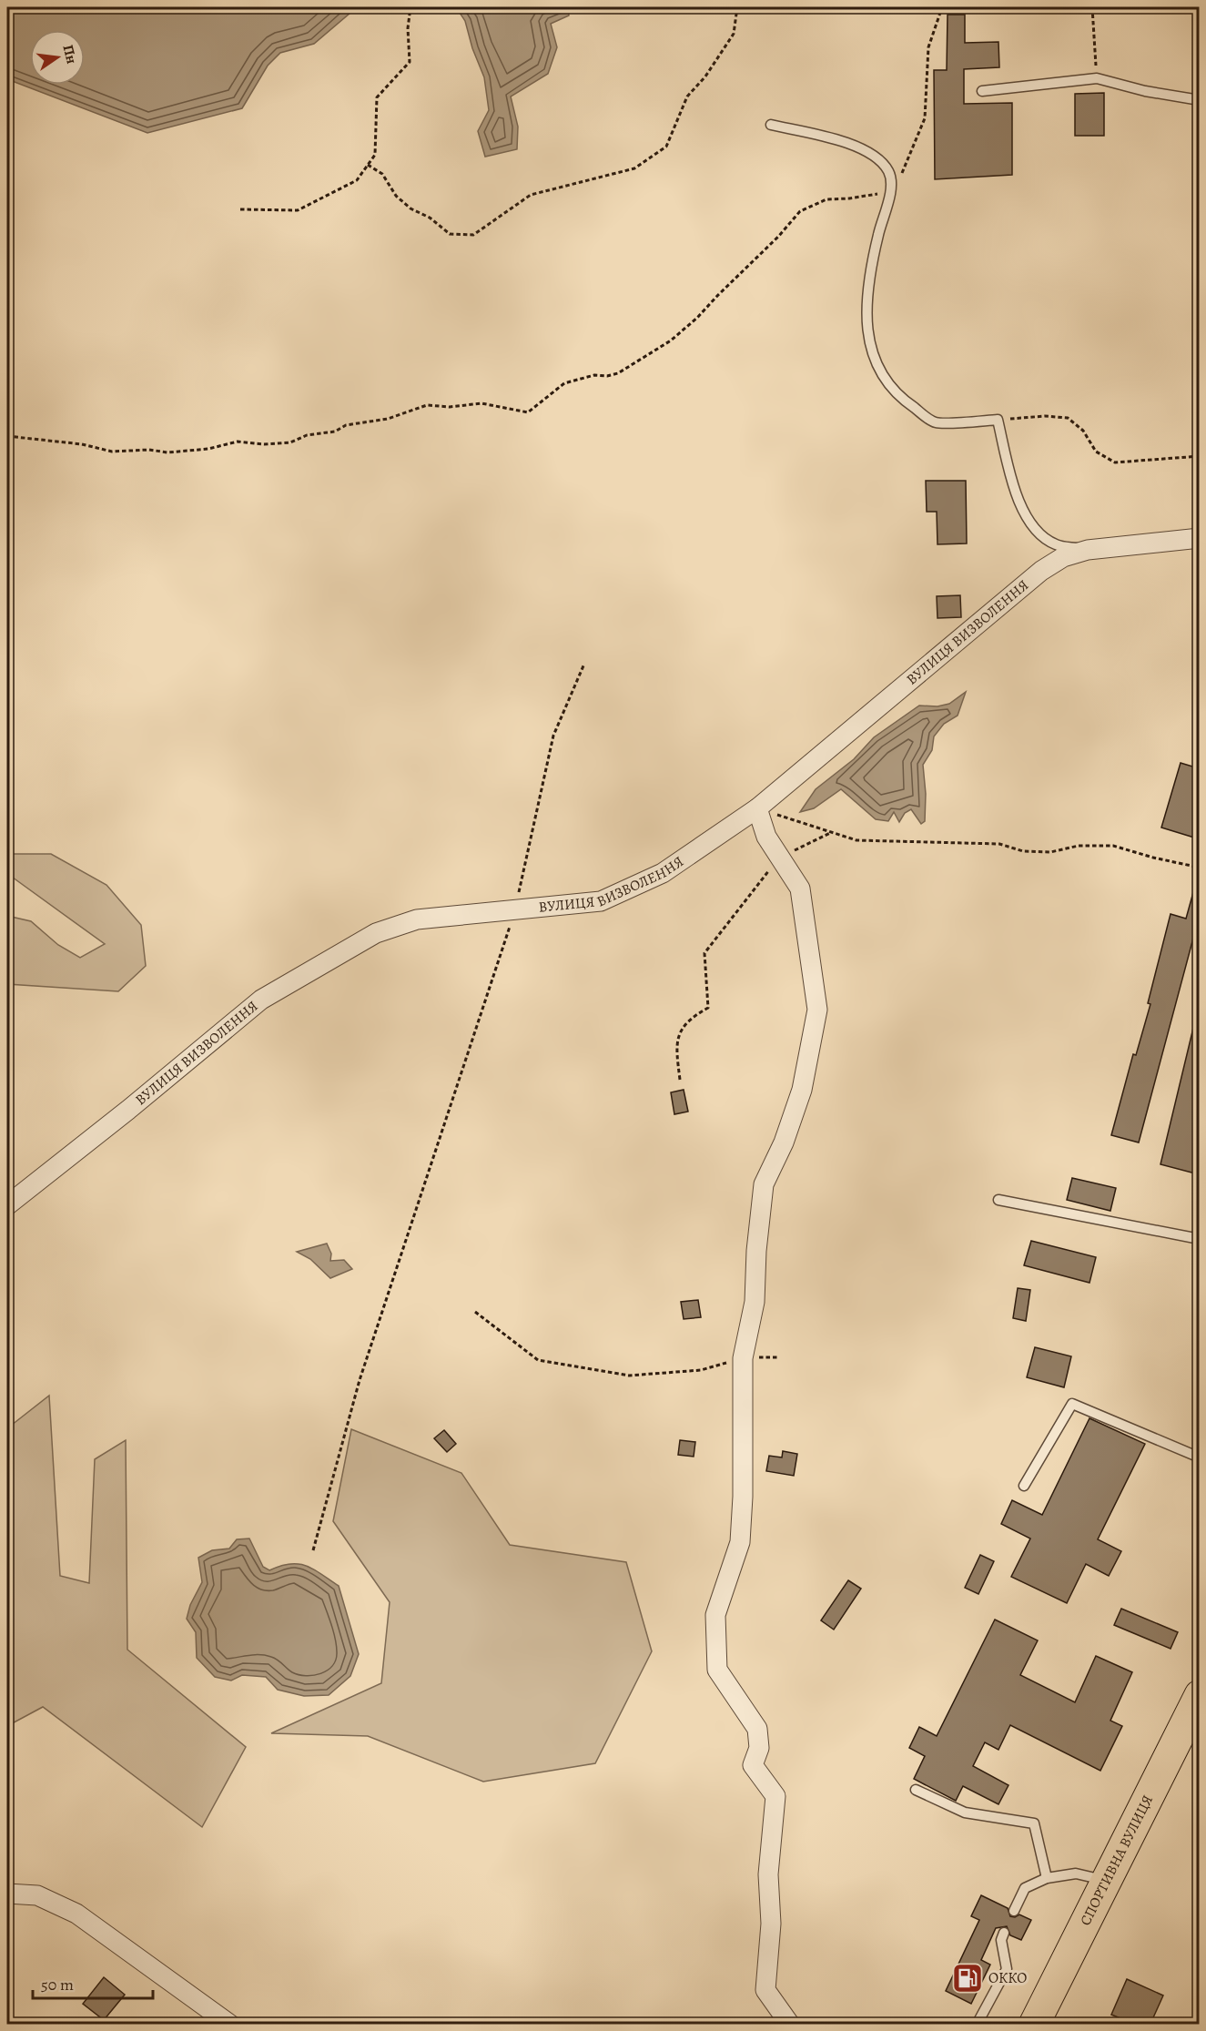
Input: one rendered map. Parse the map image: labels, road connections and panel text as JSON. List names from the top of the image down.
{
  "streets": {
    "main road": ["СПОРТИВНА ВУЛИЦЯ"],
    "street": ["ВУЛИЦЯ ВИЗВОЛЕННЯ"]
  },
  "places": {
    "fuel station": ["ОККО"]
  },
  "scale_bar": "50 m",
  "north": "right"
}
